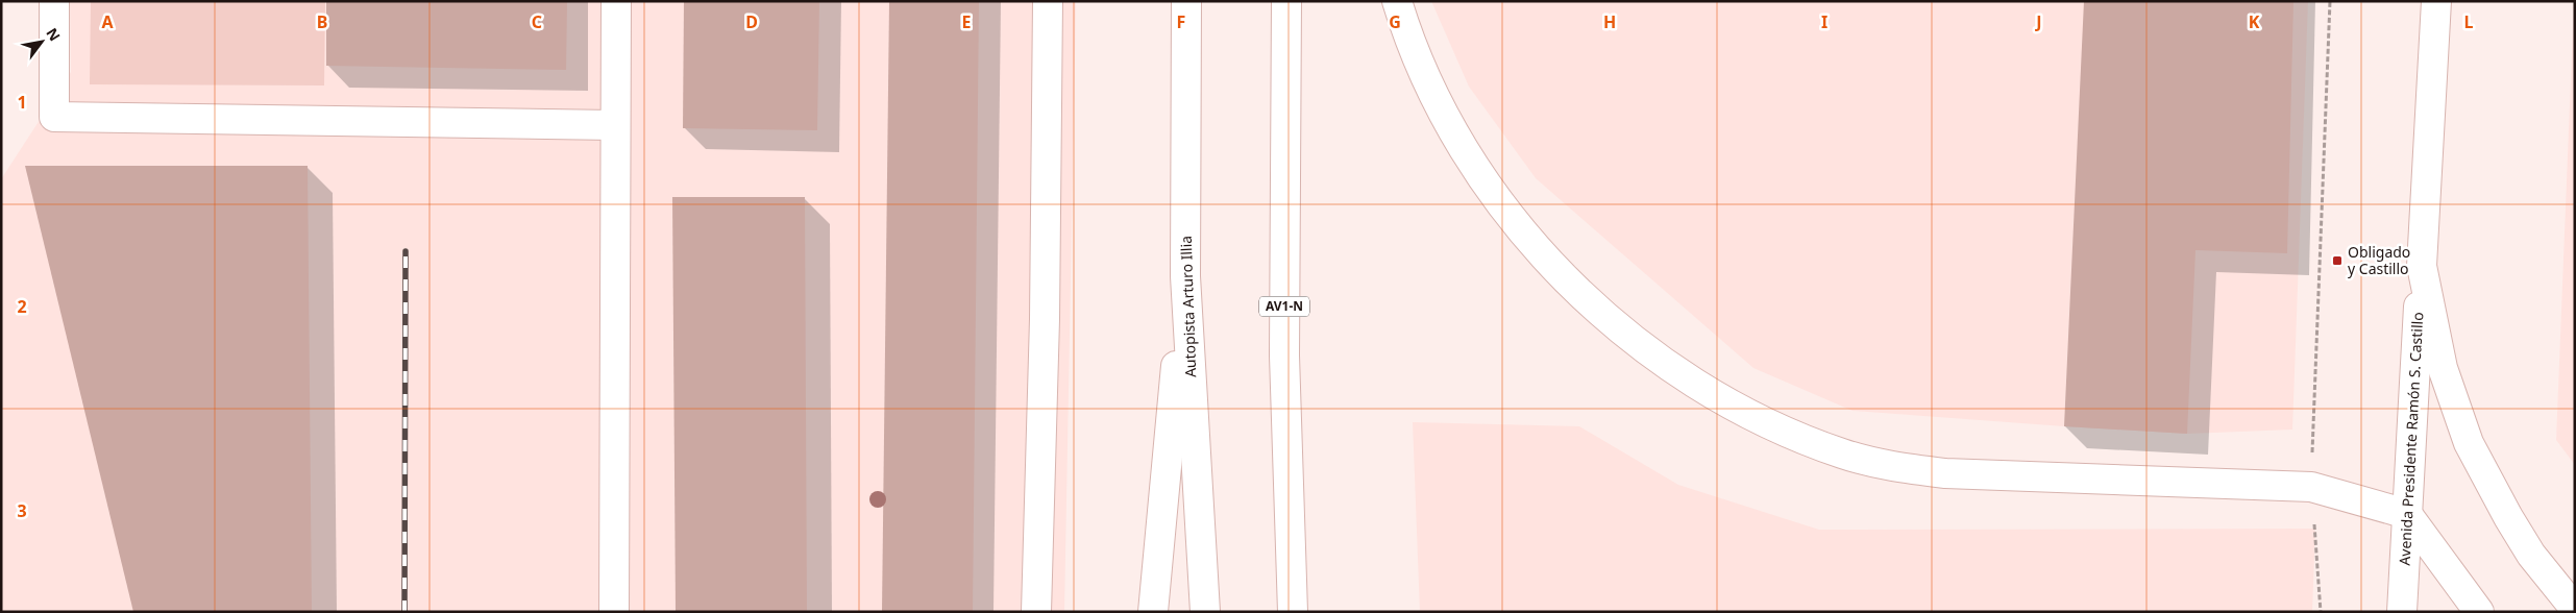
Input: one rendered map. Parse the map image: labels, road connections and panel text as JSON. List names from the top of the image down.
{
  "streets": {
    "main road": ["Autopista Arturo Illia", "AV1-N", "Avenida Presidente Ramón S. Castillo"]
  },
  "places": {
    "transit": ["Obligado y Castillo"]
  },
  "north": "top right",
  "grid": {
    "columns": [
      "A",
      "B",
      "C",
      "D",
      "E",
      "F",
      "G",
      "H",
      "I",
      "J",
      "K",
      "L"
    ],
    "rows": ["1", "2", "3"]
  }
}
